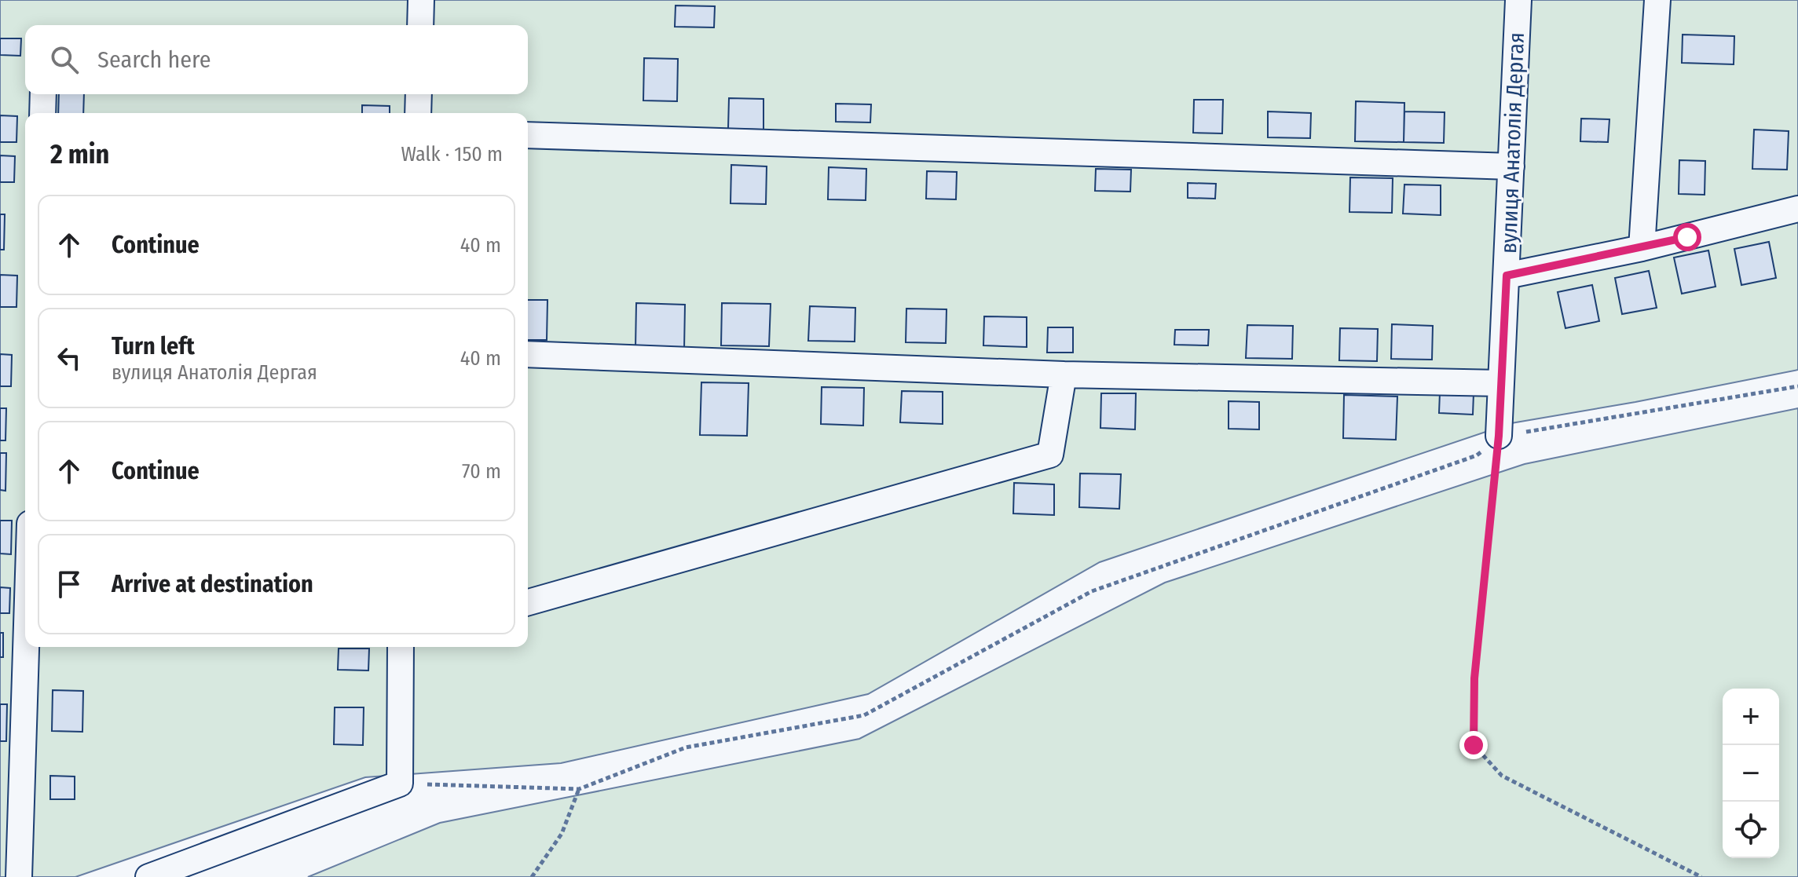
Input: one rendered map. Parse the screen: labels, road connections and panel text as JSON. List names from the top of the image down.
{
  "streets": {
    "street": ["вулиця Анатолія Дергая"]
  },
  "page": {
    "search": "Search here",
    "heading": ["2 min", "Walk · 150 m"],
    "list": [
      ["Continue", "40 m"],
      ["Turn left", "вулиця Анатолія Дергая", "40 m"],
      ["Continue", "70 m"],
      "Arrive at destination"
    ],
    "map_buttons": ["+", "−"]
  }
}
